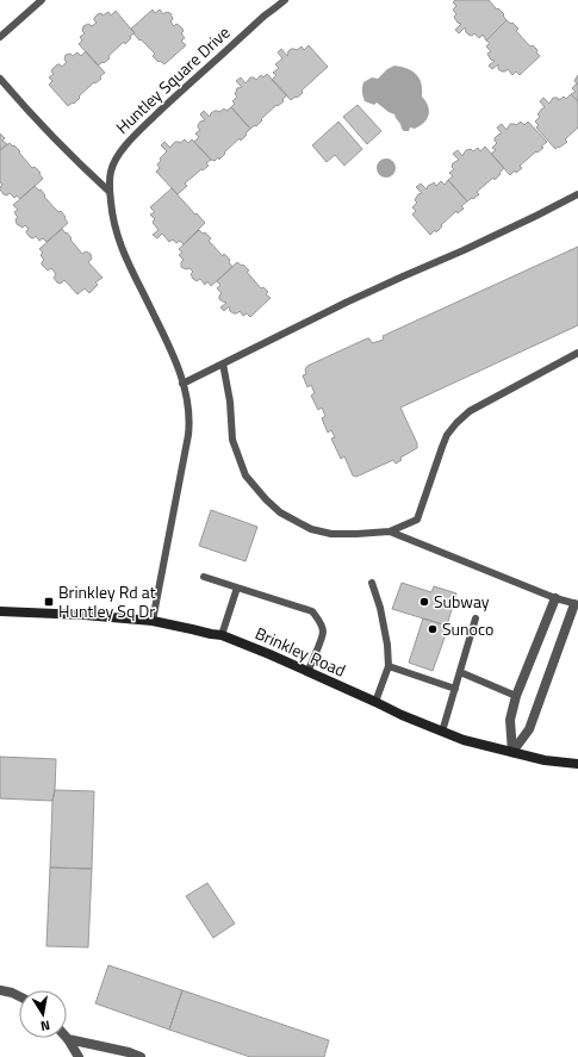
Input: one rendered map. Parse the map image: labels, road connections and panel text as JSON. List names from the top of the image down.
{
  "streets": {
    "main road": ["Brinkley Road"],
    "lane": ["Huntley Square Drive"]
  },
  "crossings": [
    ["Huntley Square Drive", "Brinkley Road"]
  ],
  "places": {
    "transit": ["Brinkley Rd at Huntley Sq Dr"],
    "other": ["Subway", "Sunoco"]
  },
  "north": "bottom"
}
